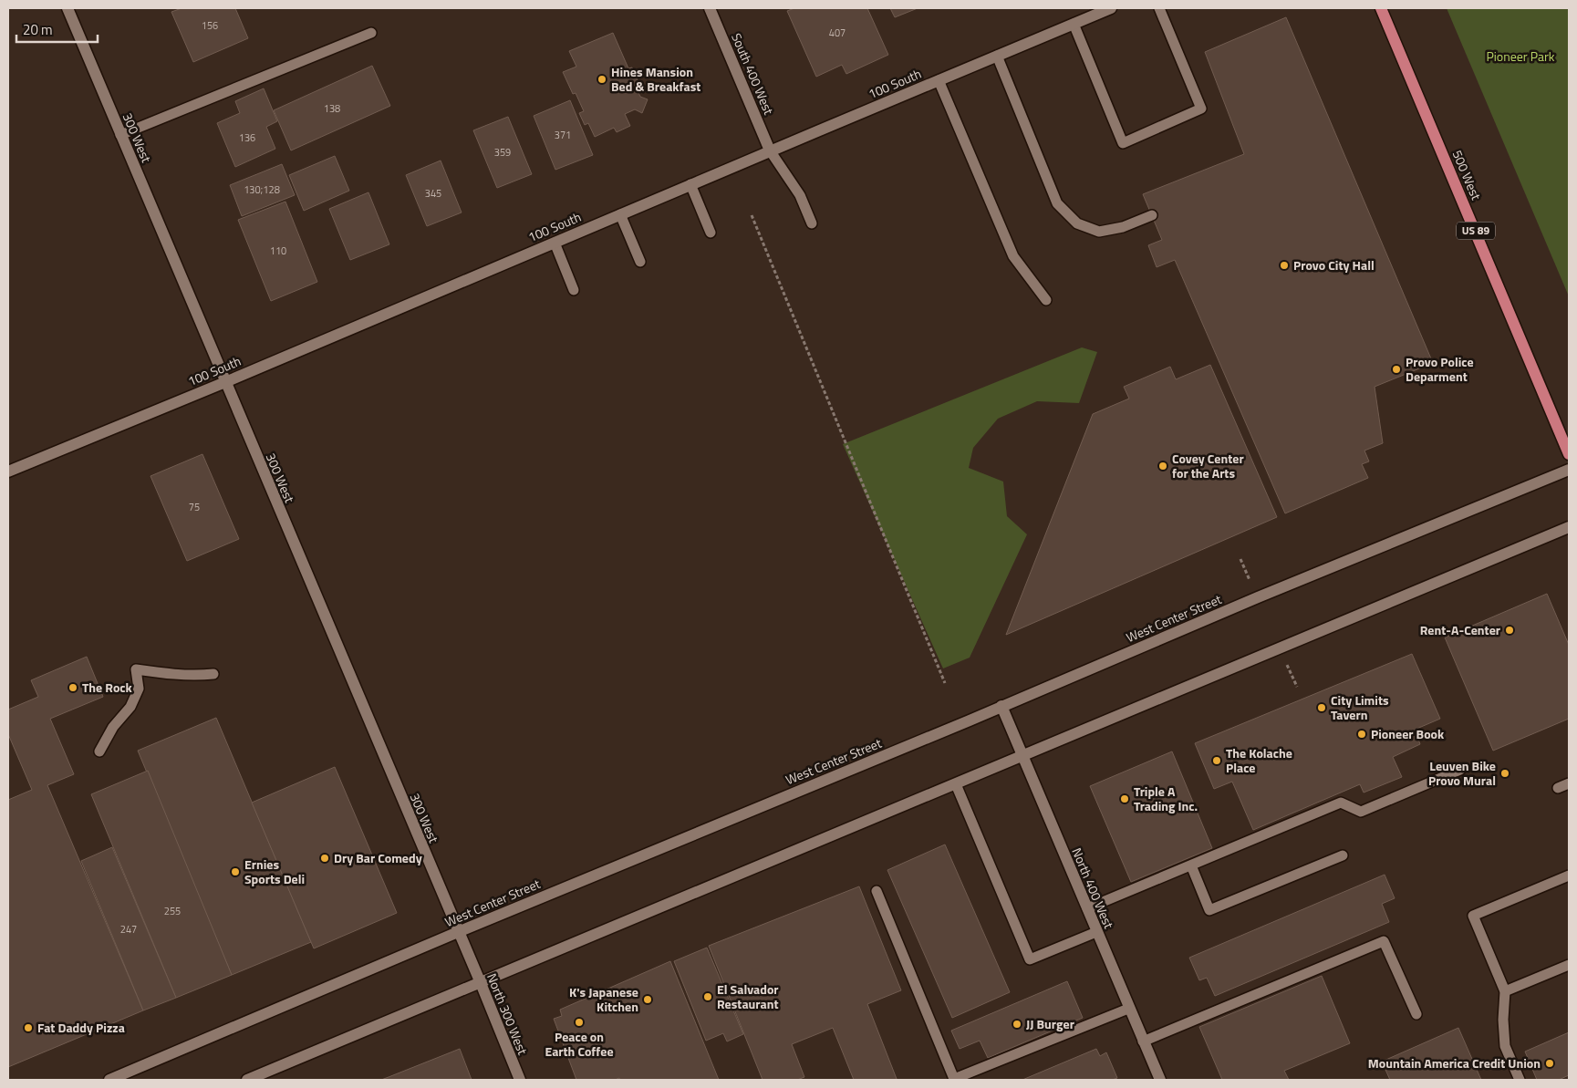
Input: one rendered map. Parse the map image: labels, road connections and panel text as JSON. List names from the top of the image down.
{
  "streets": {
    "main road": [
      "South 400 West",
      "100 South",
      "300 West",
      "500 West",
      "US 89",
      "West Center Street",
      "North 400 West",
      "North 300 West"
    ]
  },
  "crossings": [
    ["South 400 West", "100 South"],
    ["100 South", "300 West"],
    ["300 West", "West Center Street"],
    ["300 West", "North 300 West"],
    ["West Center Street", "North 400 West"]
  ],
  "parks": ["Pioneer Park"],
  "places": [
    "Hines Mansion Bed & Breakfast",
    "Provo City Hall",
    "Provo Police Deparment",
    "Covey Center for the Arts",
    "Rent-A-Center",
    "The Rock",
    "City Limits Tavern",
    "Pioneer Book",
    "The Kolache Place",
    "Leuven Bike Provo Mural",
    "Triple A Trading Inc.",
    "Dry Bar Comedy",
    "Ernies Sports Deli",
    "El Salvador Restaurant",
    "K's Japanese Kitchen",
    "Peace on Earth Coffee",
    "JJ Burger",
    "Fat Daddy Pizza",
    "Mountain America Credit Union"
  ],
  "house_numbers": [
    "156",
    "407",
    "138",
    "371",
    "136",
    "359",
    "130;128",
    "345",
    "110",
    "75",
    "255",
    "247"
  ],
  "scale_bar": "20 m"
}
